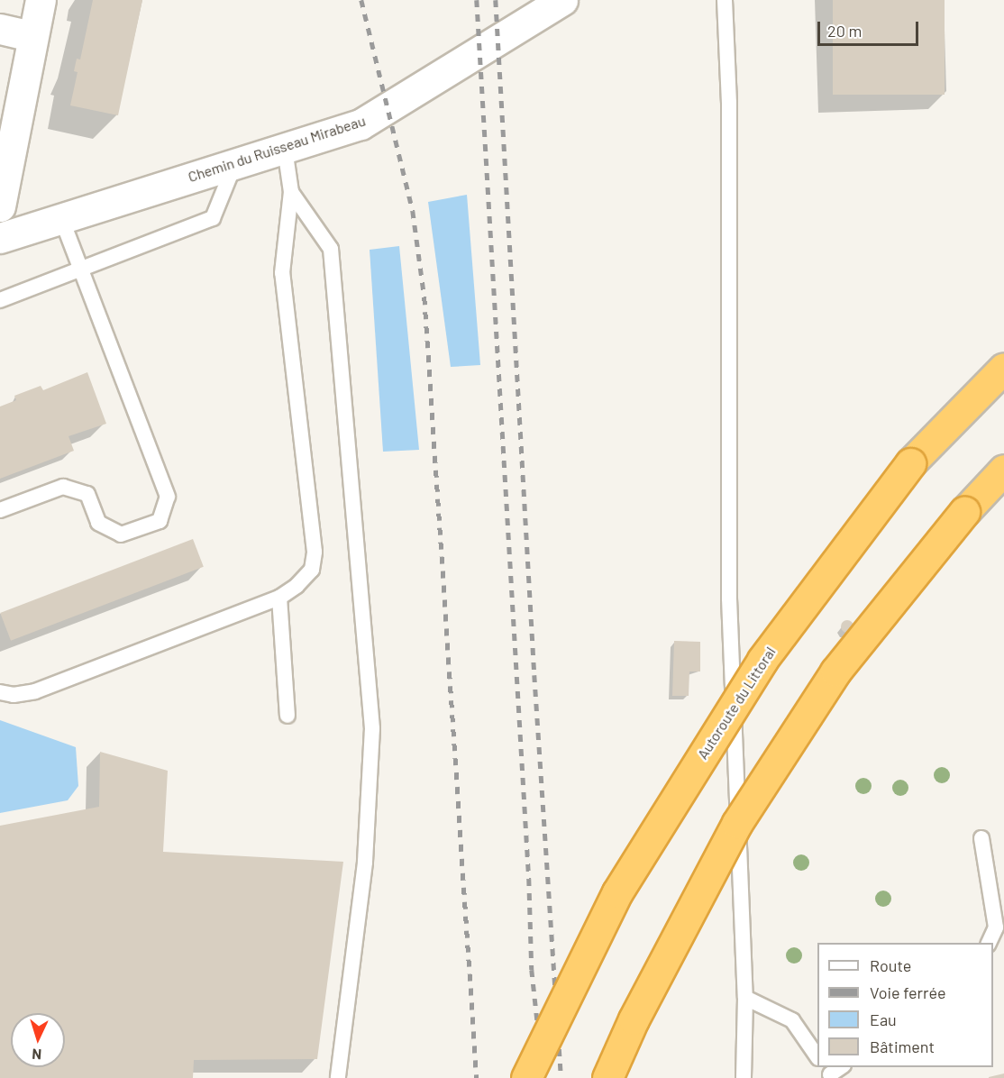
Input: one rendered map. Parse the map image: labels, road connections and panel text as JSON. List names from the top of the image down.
{
  "streets": {
    "highway": ["Autoroute du Littoral"],
    "street": ["Chemin du Ruisseau Mirabeau"]
  },
  "legend": [
    "Route",
    "Voie ferrée",
    "Eau",
    "Bâtiment"
  ],
  "scale_bar": "20 m",
  "north": "bottom"
}
